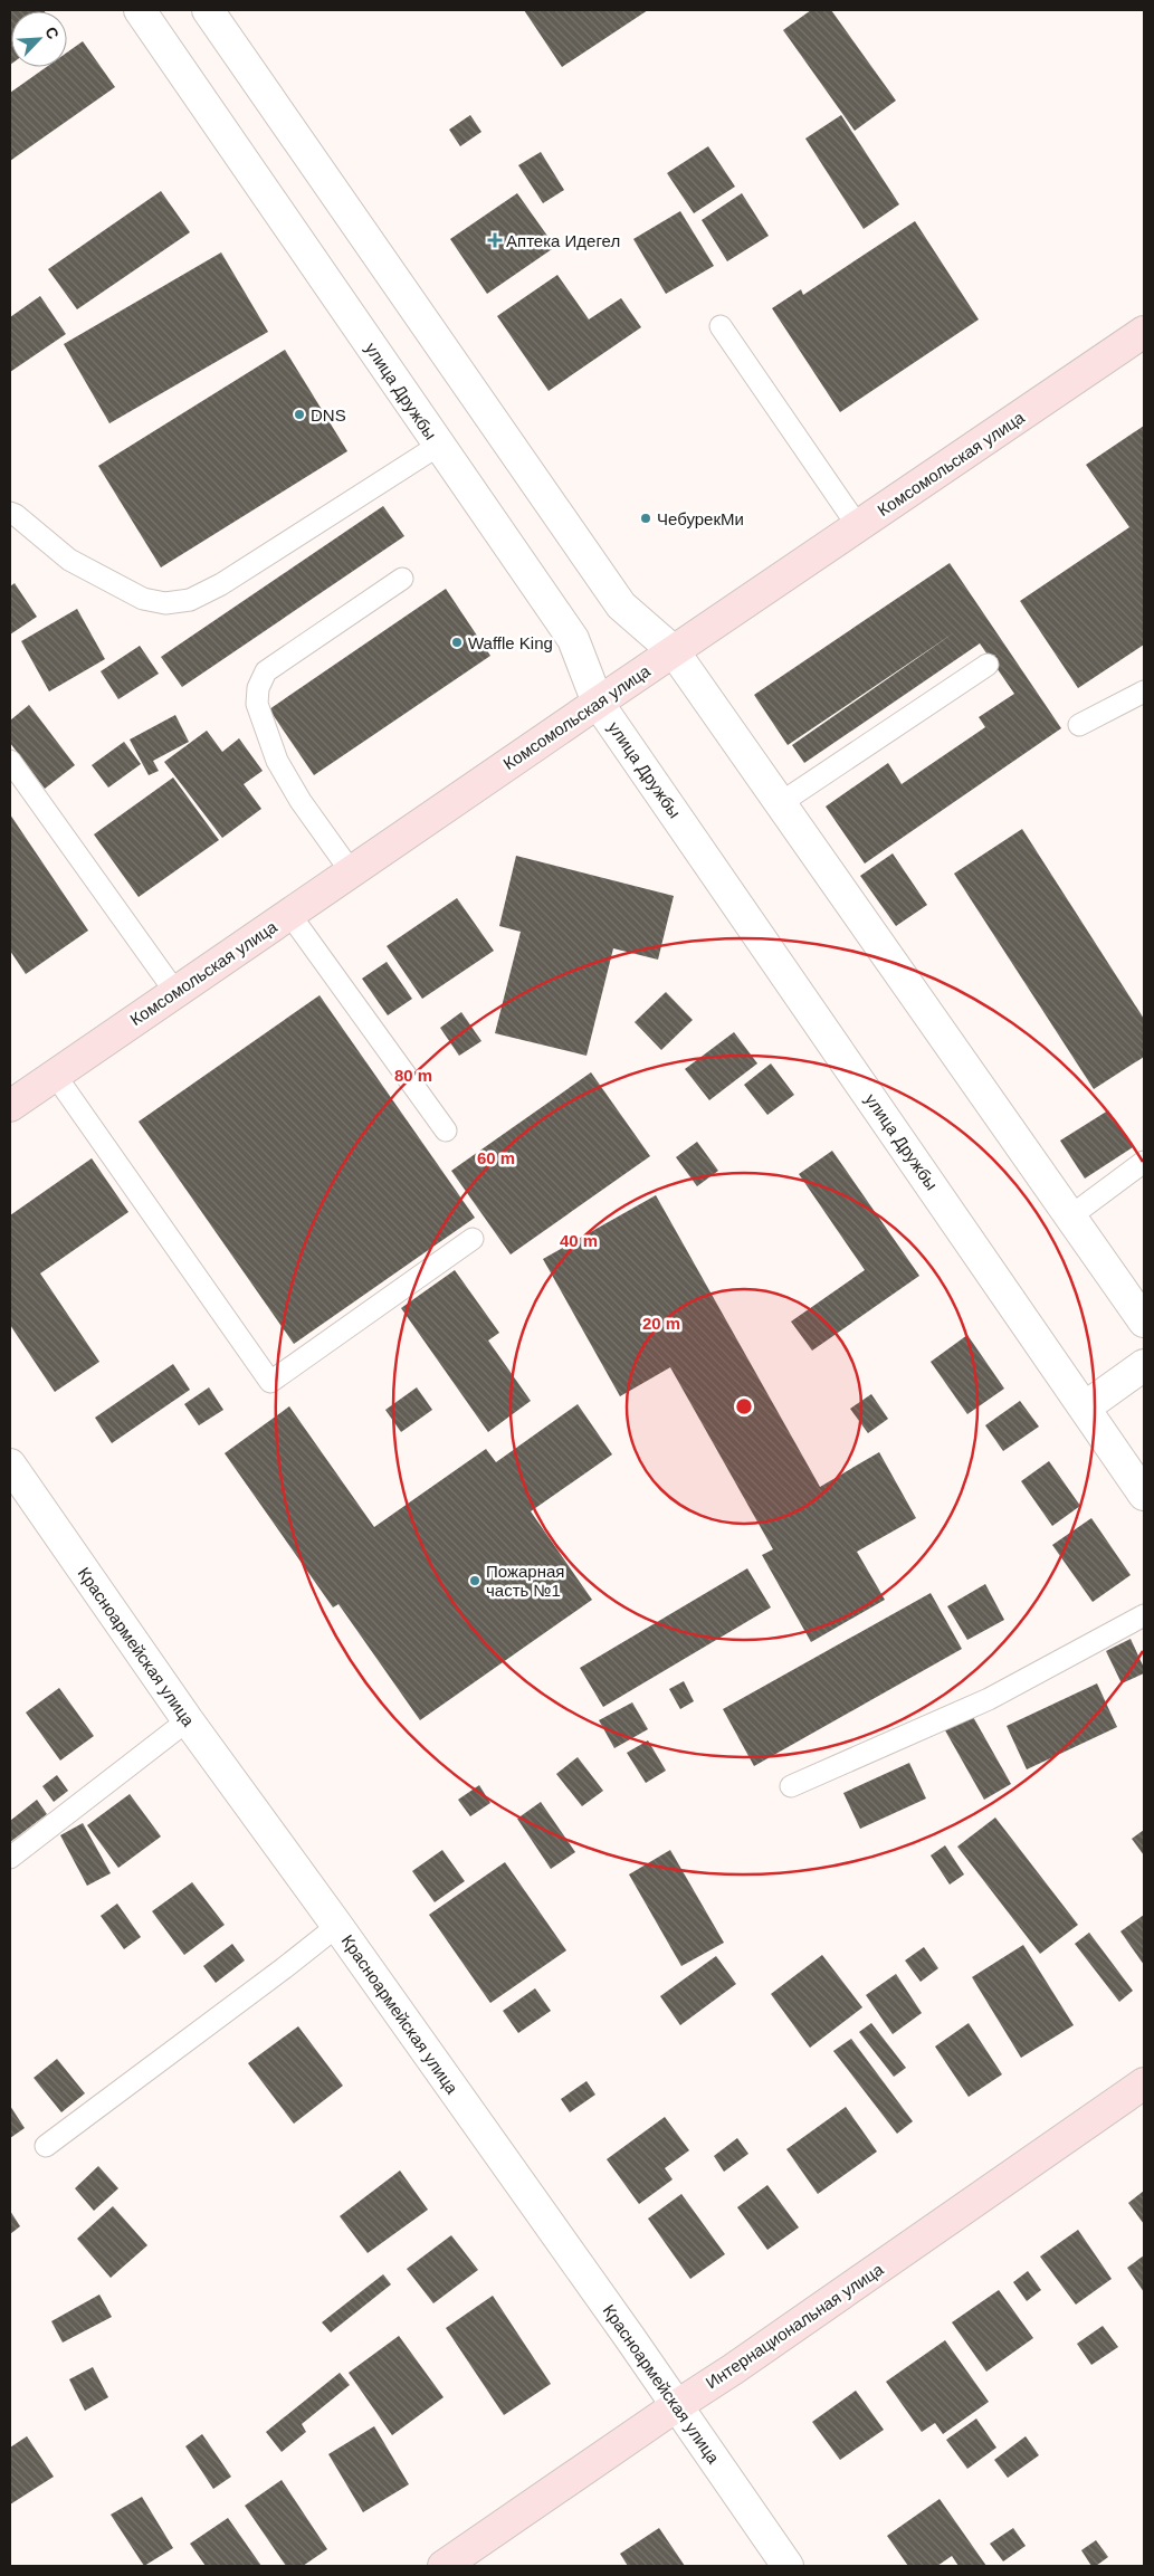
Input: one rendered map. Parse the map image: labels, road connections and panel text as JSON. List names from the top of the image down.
{
  "streets": {
    "street": [
      "улица Дружбы",
      "Комсомольская улица",
      "Красноармейская улица",
      "Интернациональная улица"
    ]
  },
  "crossings": [
    ["улица Дружбы", "Комсомольская улица"],
    ["Красноармейская улица", "Интернациональная улица"]
  ],
  "places": {
    "health": ["Аптека Идегел"],
    "other": [
      "DNS",
      "ЧебурекМи",
      "Waffle King",
      "Пожарная часть №1"
    ]
  },
  "north": "top right",
  "rings": [
    "80 m",
    "60 m",
    "40 m",
    "20 m"
  ]
}
